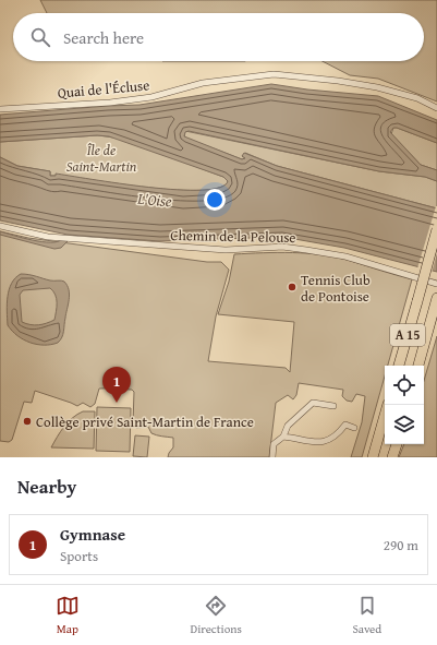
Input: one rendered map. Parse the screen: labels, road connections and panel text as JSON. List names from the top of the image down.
{
  "streets": {
    "highway": ["A 15"],
    "street": ["Quai de l'Écluse", "Chemin de la Pelouse"]
  },
  "water": ["L'Oise"],
  "parks": ["Île de Saint-Martin"],
  "places": ["Tennis Club de Pontoise", "Collège privé Saint-Martin de France"],
  "page": {
    "search": "Search here",
    "pins": "1",
    "heading": "Nearby",
    "list": [
      {
        "mark": "1",
        "name": "Gymnase",
        "note": "Sports",
        "value": "290 m"
      }
    ],
    "nav": ["Map", "Directions", "Saved"]
  }
}
